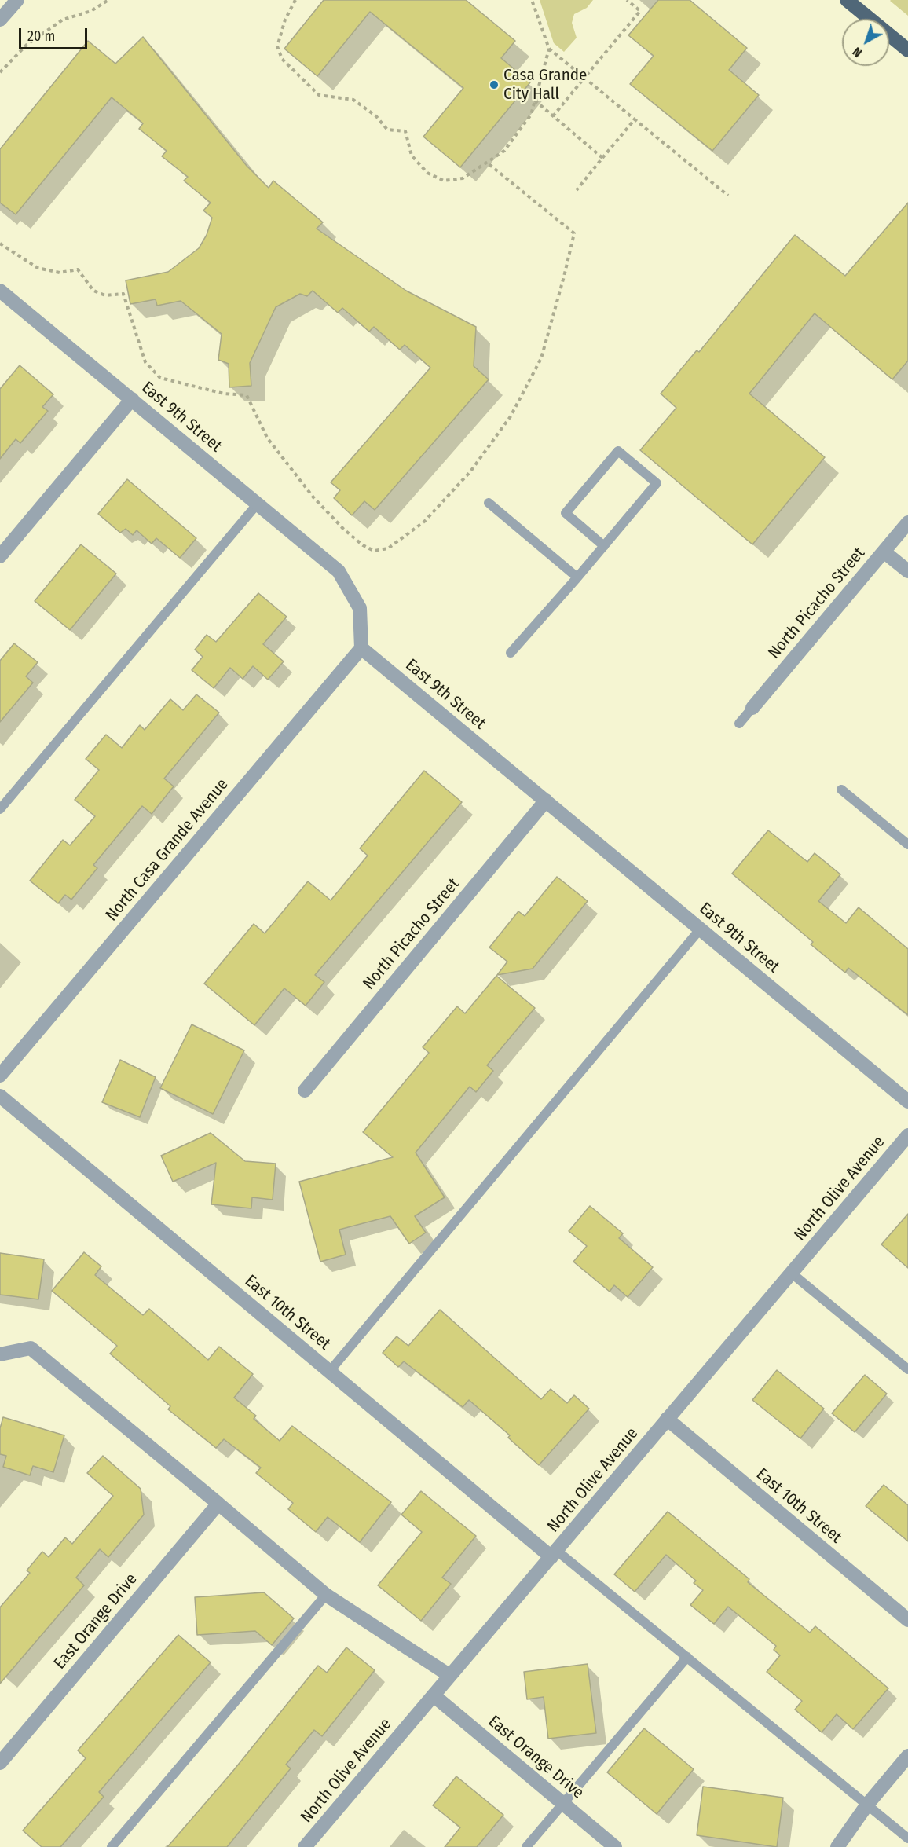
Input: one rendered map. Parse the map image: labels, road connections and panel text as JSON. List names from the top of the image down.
{
  "streets": {
    "street": [
      "East 9th Street",
      "North Picacho Street",
      "North Casa Grande Avenue",
      "North Olive Avenue",
      "East 10th Street",
      "East Orange Drive"
    ]
  },
  "crossings": [
    ["East 9th Street", "North Picacho Street"],
    ["East 9th Street", "North Casa Grande Avenue"],
    ["North Olive Avenue", "East 10th Street"],
    ["North Olive Avenue", "East Orange Drive"]
  ],
  "places": ["Casa Grande City Hall"],
  "scale_bar": "20 m",
  "north": "bottom left"
}
